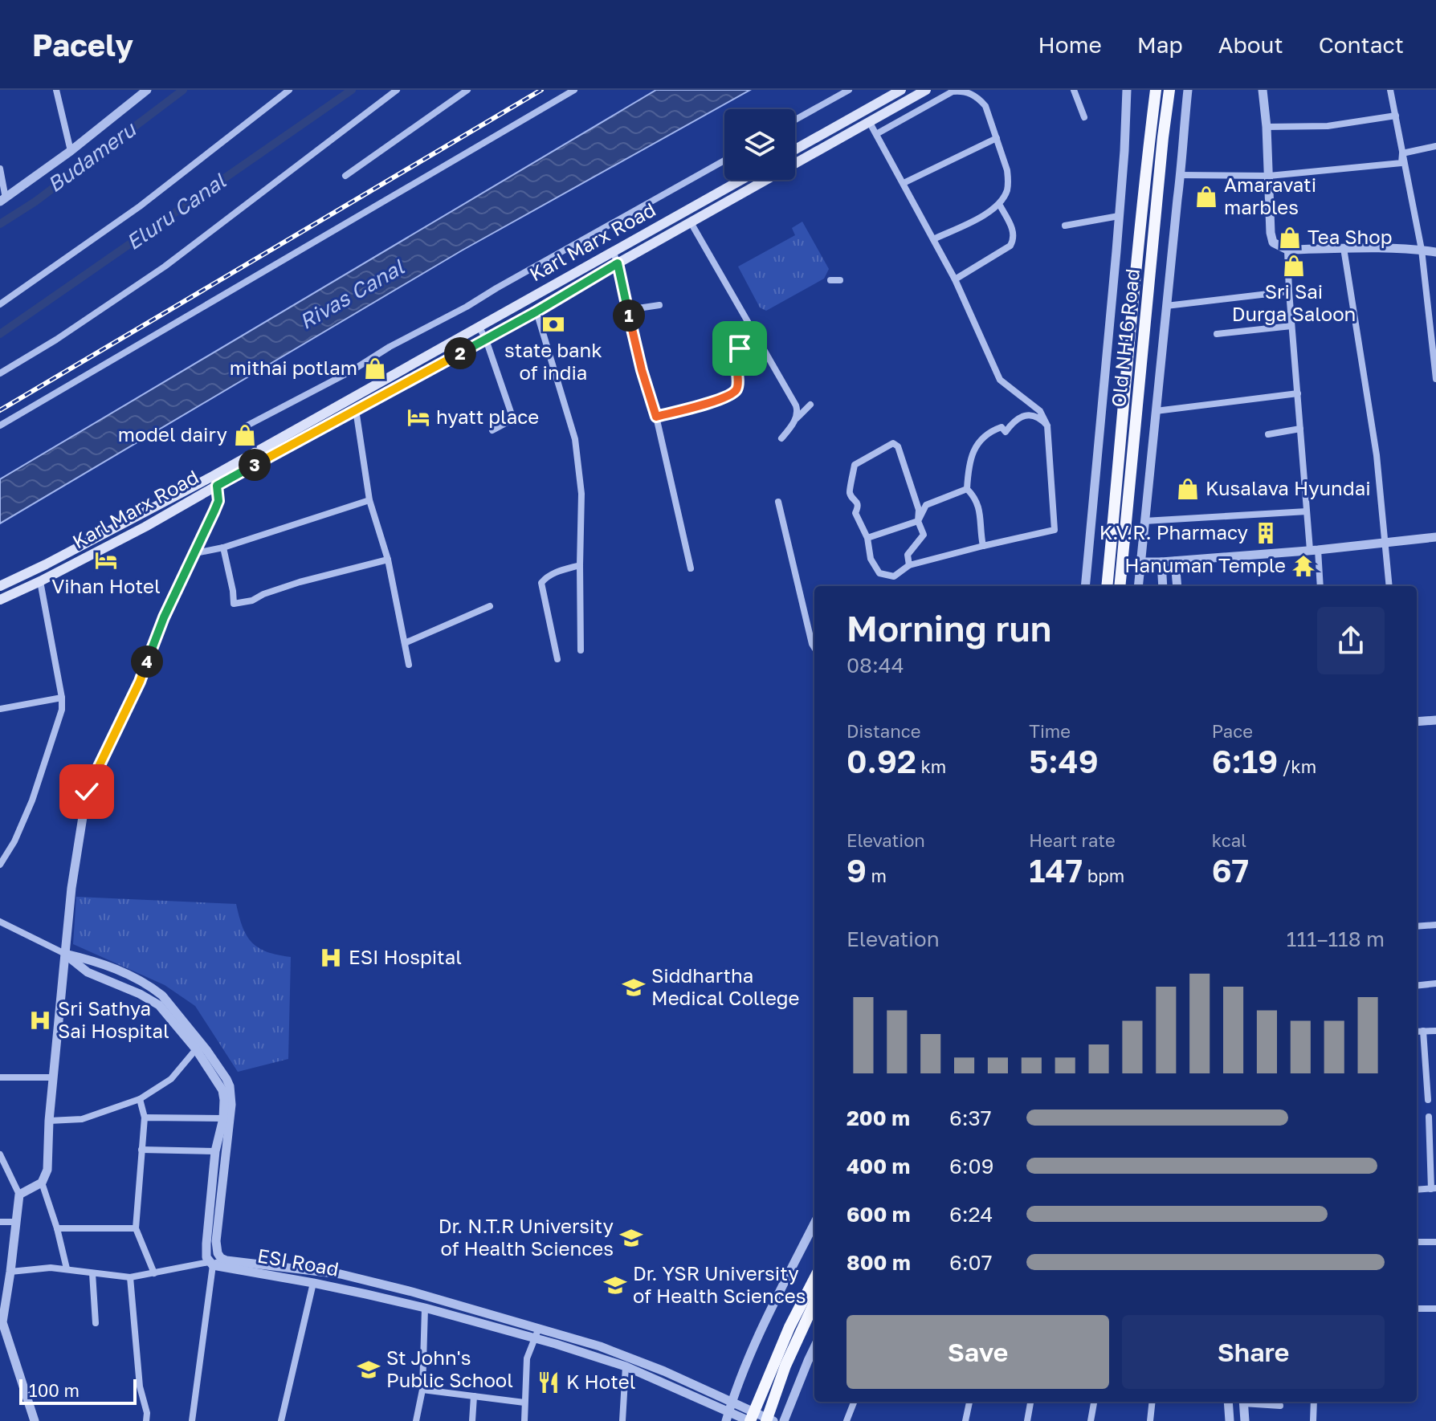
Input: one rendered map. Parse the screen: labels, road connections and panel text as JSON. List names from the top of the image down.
{
  "streets": {
    "main road": ["Karl Marx Road", "Old NH16 Road"],
    "street": ["ESI Road"]
  },
  "water": ["Budameru", "Eluru Canal", "Rivas Canal"],
  "places": {
    "shop": [
      "Amaravati marbles",
      "Tea Shop",
      "Sri Sai Durga Saloon",
      "mithai potlam",
      "model dairy",
      "Kusalava Hyundai"
    ],
    "bank": ["state bank of india"],
    "hotel": ["hyatt place", "Vihan Hotel"],
    "building": ["K.V.R. Pharmacy"],
    "temple": ["Hanuman Temple"],
    "hospital": ["ESI Hospital", "Sri Sathya Sai Hospital"],
    "school or university": [
      "Siddhartha Medical College",
      "Dr. N.T.R University of Health Sciences",
      "Dr. YSR University of Health Sciences",
      "St John's Public School"
    ],
    "restaurant": ["K Hotel"]
  },
  "scale_bar": "100 m",
  "page": {
    "header": "Pacely",
    "nav": [
      "Home",
      "Map",
      "About",
      "Contact"
    ],
    "pins": [
      "1",
      "2",
      "3",
      "4"
    ],
    "heading": ["Morning run", "08:44"],
    "stats": [
      ["Distance", "0.92 km"],
      ["Time", "5:49"],
      ["Pace", "6:19 /km"],
      ["Elevation", "9 m"],
      ["Heart rate", "147 bpm"],
      ["kcal", "67"]
    ],
    "chart": ["Elevation", "111–118 m"],
    "list": [
      {
        "name": "200 m",
        "note": "6:37"
      },
      {
        "name": "400 m",
        "note": "6:09"
      },
      {
        "name": "600 m",
        "note": "6:24"
      },
      {
        "name": "800 m",
        "note": "6:07"
      }
    ],
    "buttons": ["Save", "Share"],
    "scale": "100 m"
  }
}
